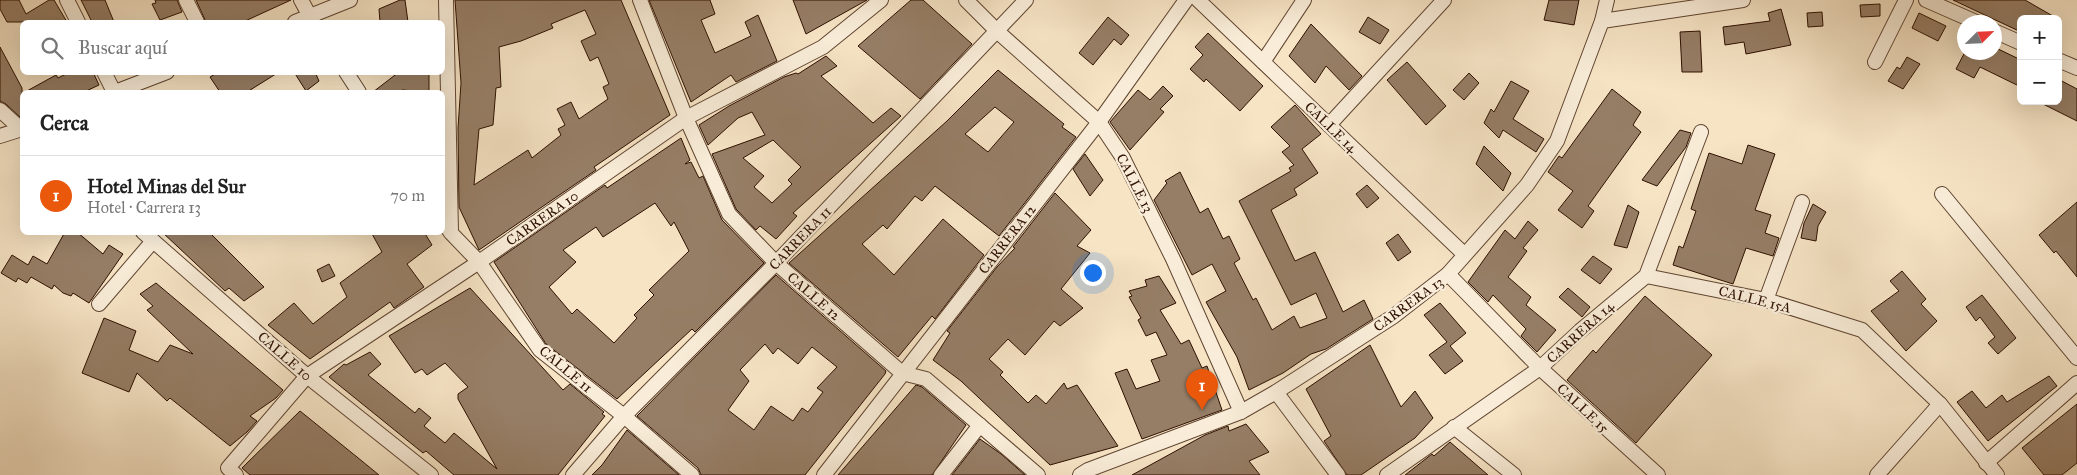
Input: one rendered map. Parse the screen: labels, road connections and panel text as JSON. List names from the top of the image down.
{
  "streets": {
    "street": [
      "CALLE 14",
      "CALLE 13",
      "CARRERA 10",
      "CARRERA 11",
      "CARRERA 12",
      "CALLE 12",
      "CALLE 15A",
      "CARRERA 13",
      "CARRERA 14",
      "CALLE 10",
      "CALLE 11",
      "CALLE 15"
    ]
  },
  "crossings": [
    ["CALLE 14", "CARRERA 13"],
    ["CALLE 13", "CARRERA 11"],
    ["CALLE 13", "CARRERA 12"],
    ["CALLE 13", "CARRERA 13"],
    ["CARRERA 10", "CALLE 12"],
    ["CARRERA 10", "CALLE 10"],
    ["CARRERA 10", "CALLE 11"],
    ["CARRERA 11", "CALLE 12"],
    ["CARRERA 11", "CALLE 11"],
    ["CARRERA 12", "CALLE 12"],
    ["CALLE 15A", "CARRERA 14"],
    ["CARRERA 13", "CALLE 15"],
    ["CARRERA 14", "CALLE 15"]
  ],
  "north": "top right",
  "page": {
    "map_buttons": ["+", "−"],
    "search": "Buscar aquí",
    "heading": "Cerca",
    "list": [
      {
        "mark": "1",
        "name": "Hotel Minas del Sur",
        "note": "Hotel · Carrera 13",
        "value": "70 m"
      }
    ],
    "pins": "1"
  }
}
